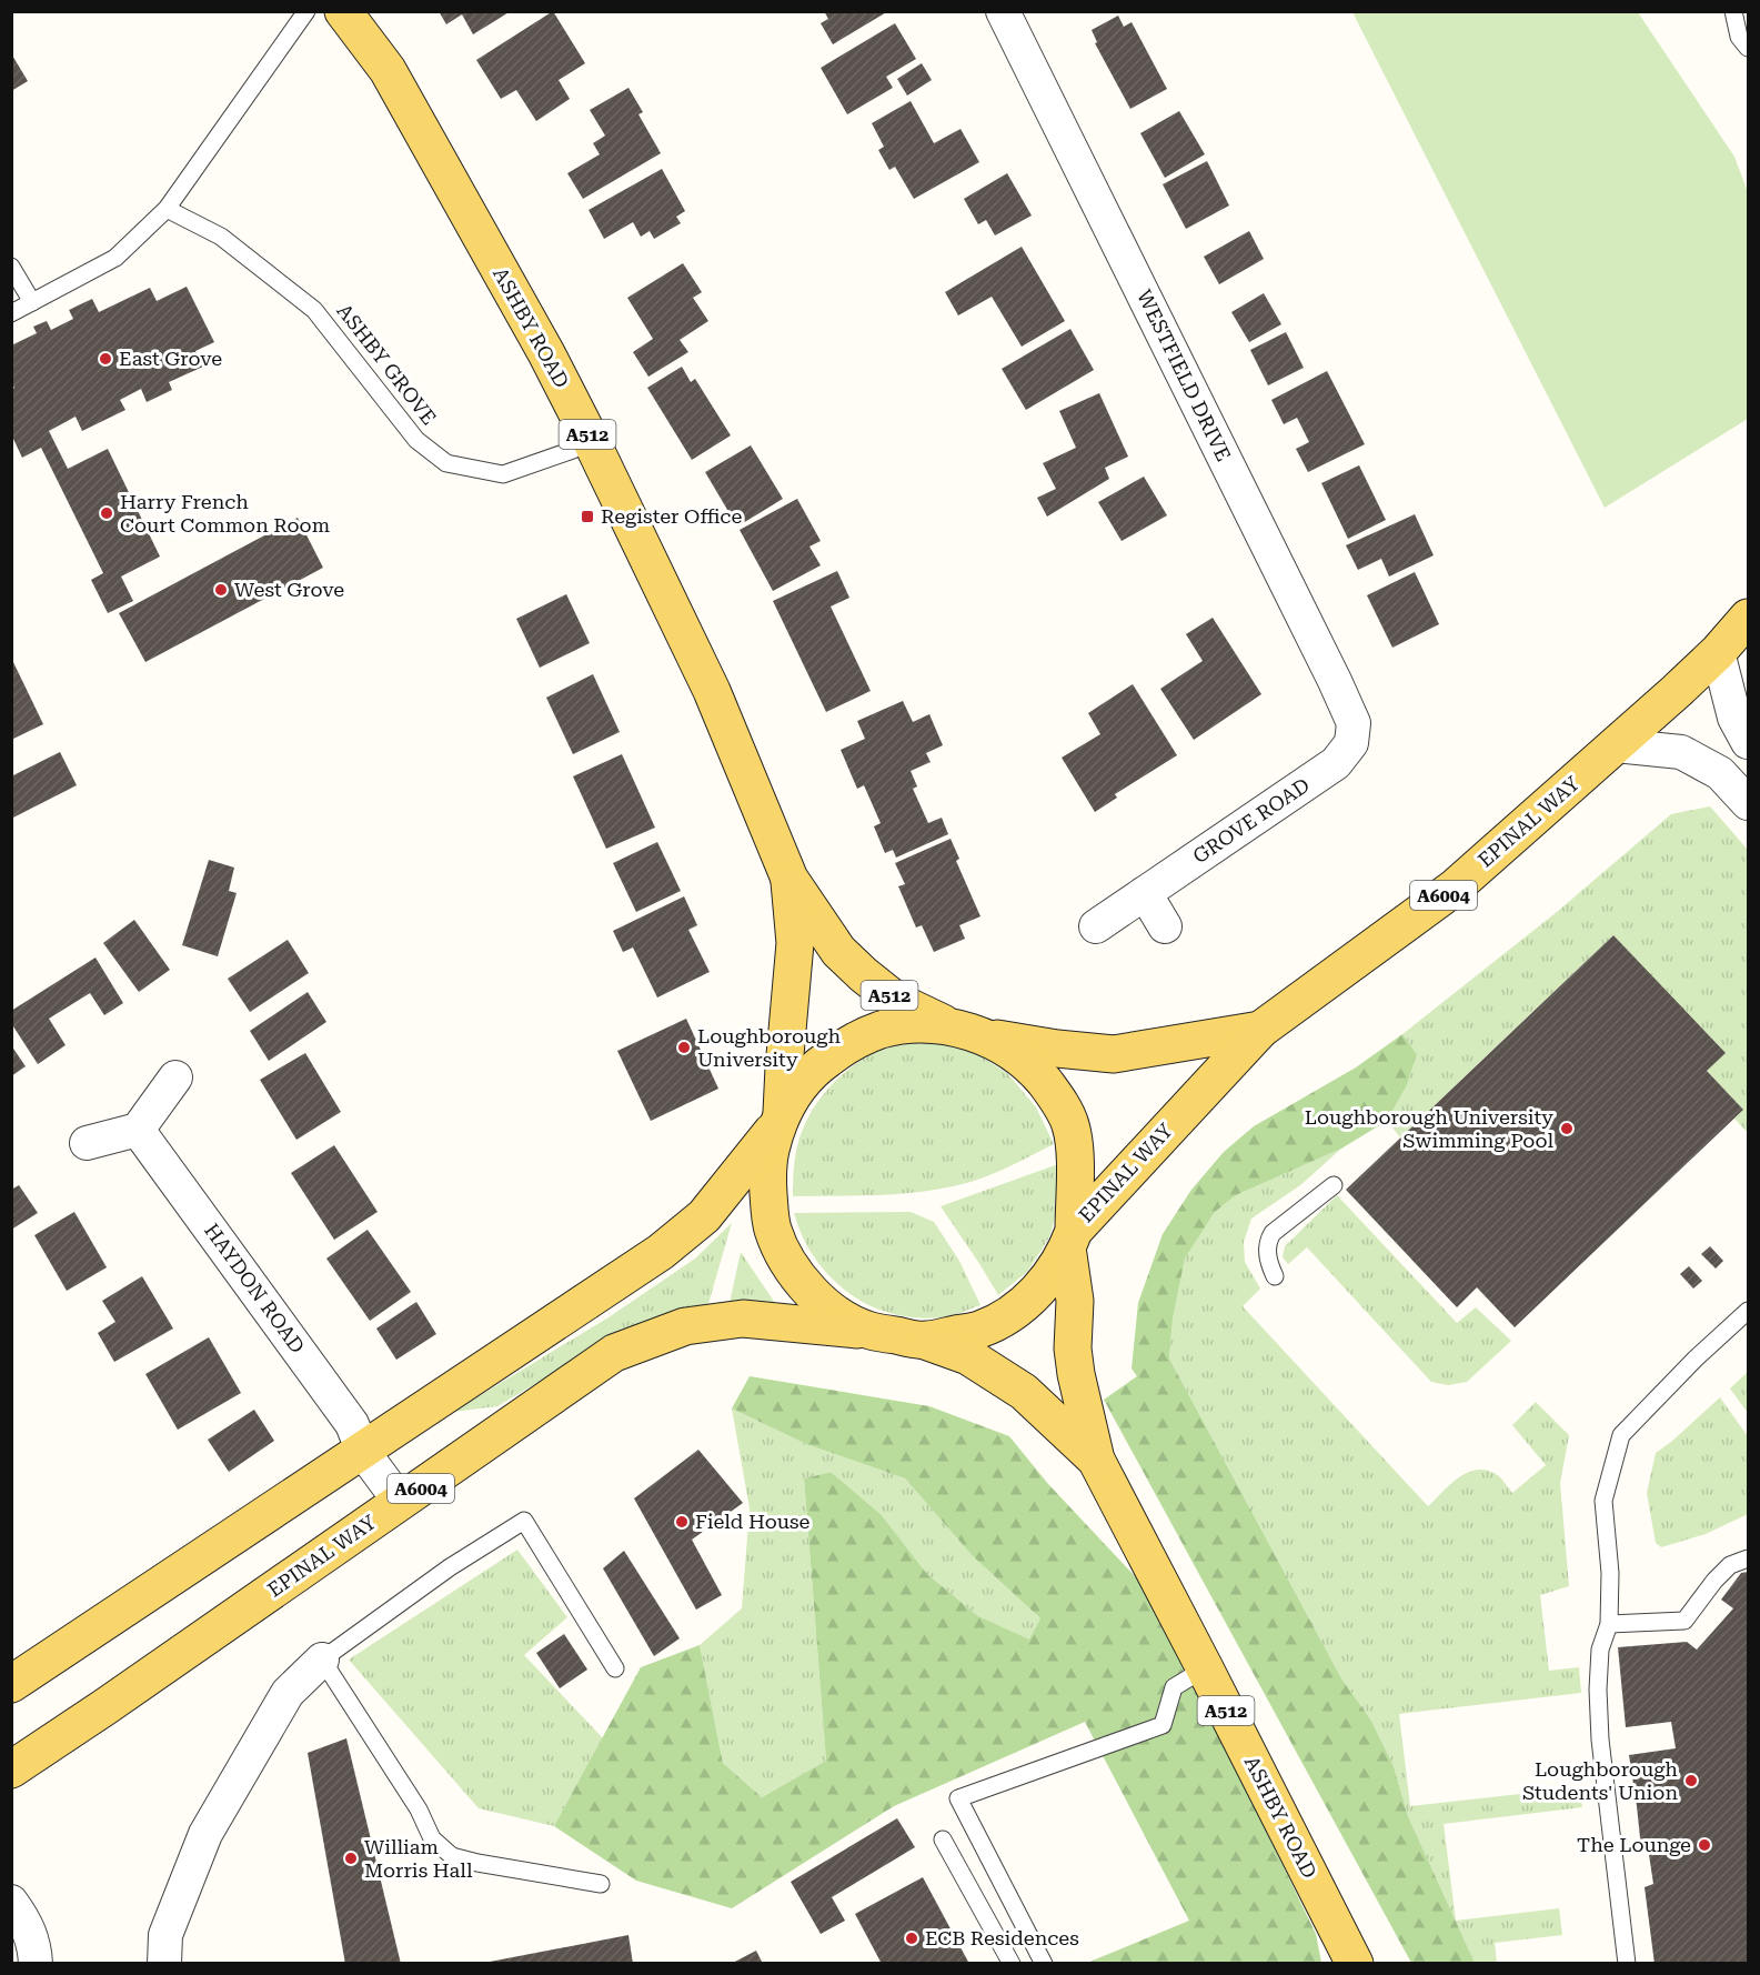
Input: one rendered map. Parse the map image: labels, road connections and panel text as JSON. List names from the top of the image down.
{
  "streets": {
    "main road": [
      "ASHBY ROAD",
      "A512",
      "EPINAL WAY",
      "A6004"
    ],
    "street": ["WESTFIELD DRIVE", "GROVE ROAD", "HAYDON ROAD"],
    "lane": ["ASHBY GROVE"]
  },
  "crossings": [
    ["ASHBY ROAD", "ASHBY GROVE"],
    ["ASHBY ROAD", "EPINAL WAY"],
    ["WESTFIELD DRIVE", "GROVE ROAD"],
    ["EPINAL WAY", "HAYDON ROAD"]
  ],
  "places": {
    "other": [
      "East Grove",
      "Harry French Court Common Room",
      "West Grove",
      "Loughborough University",
      "Loughborough University Swimming Pool",
      "Field House",
      "Loughborough Students' Union",
      "The Lounge",
      "William Morris Hall",
      "ECB Residences"
    ],
    "transit": ["Register Office"]
  }
}
